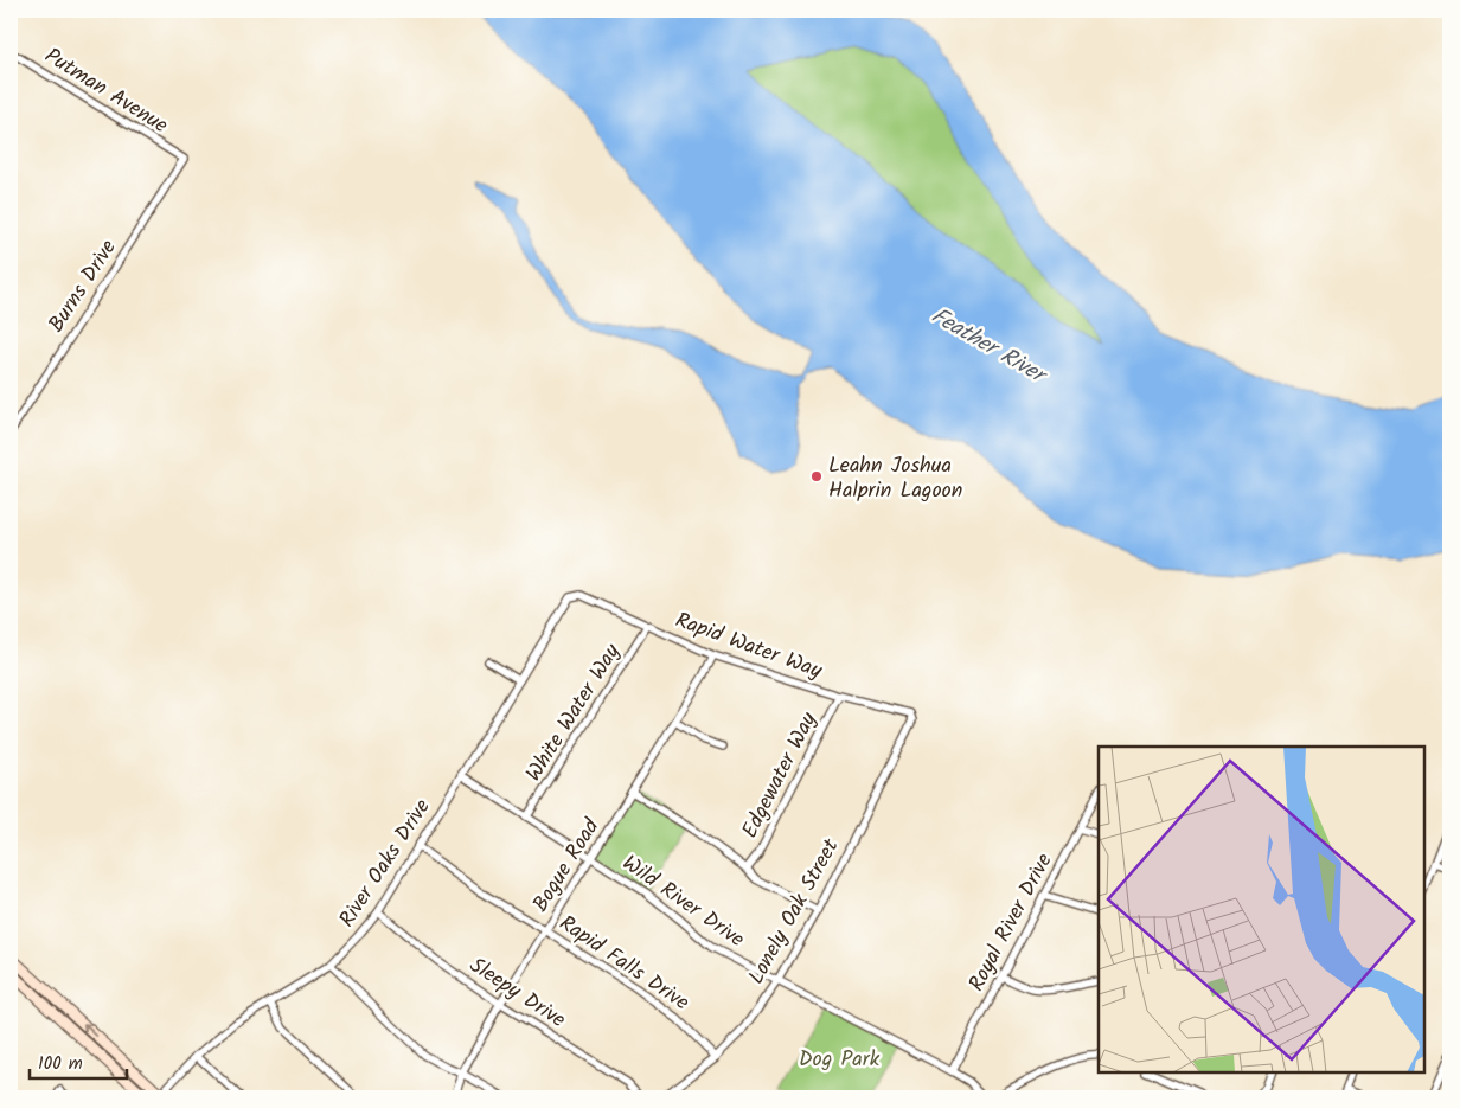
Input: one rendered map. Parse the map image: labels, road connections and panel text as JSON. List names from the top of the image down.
{
  "streets": {
    "street": [
      "Putman Avenue",
      "Burns Drive",
      "Rapid Water Way",
      "White Water Way",
      "Edgewater Way",
      "River Oaks Drive",
      "Bogue Road",
      "Wild River Drive",
      "Lonely Oak Street",
      "Royal River Drive",
      "Rapid Falls Drive",
      "Sleepy Drive"
    ]
  },
  "crossings": [
    ["Putman Avenue", "Burns Drive"],
    ["Rapid Water Way", "White Water Way"],
    ["Rapid Water Way", "Edgewater Way"],
    ["Rapid Water Way", "River Oaks Drive"],
    ["Rapid Water Way", "Bogue Road"],
    ["Rapid Water Way", "Lonely Oak Street"],
    ["White Water Way", "Wild River Drive"],
    ["River Oaks Drive", "Wild River Drive"],
    ["River Oaks Drive", "Rapid Falls Drive"],
    ["River Oaks Drive", "Sleepy Drive"],
    ["Bogue Road", "Wild River Drive"],
    ["Bogue Road", "Rapid Falls Drive"],
    ["Bogue Road", "Sleepy Drive"],
    ["Wild River Drive", "Lonely Oak Street"],
    ["Wild River Drive", "Royal River Drive"],
    ["Lonely Oak Street", "Rapid Falls Drive"]
  ],
  "water": ["Feather River"],
  "parks": ["Dog Park"],
  "places": ["Leahn Joshua Halprin Lagoon"],
  "scale_bar": "100 m"
}
